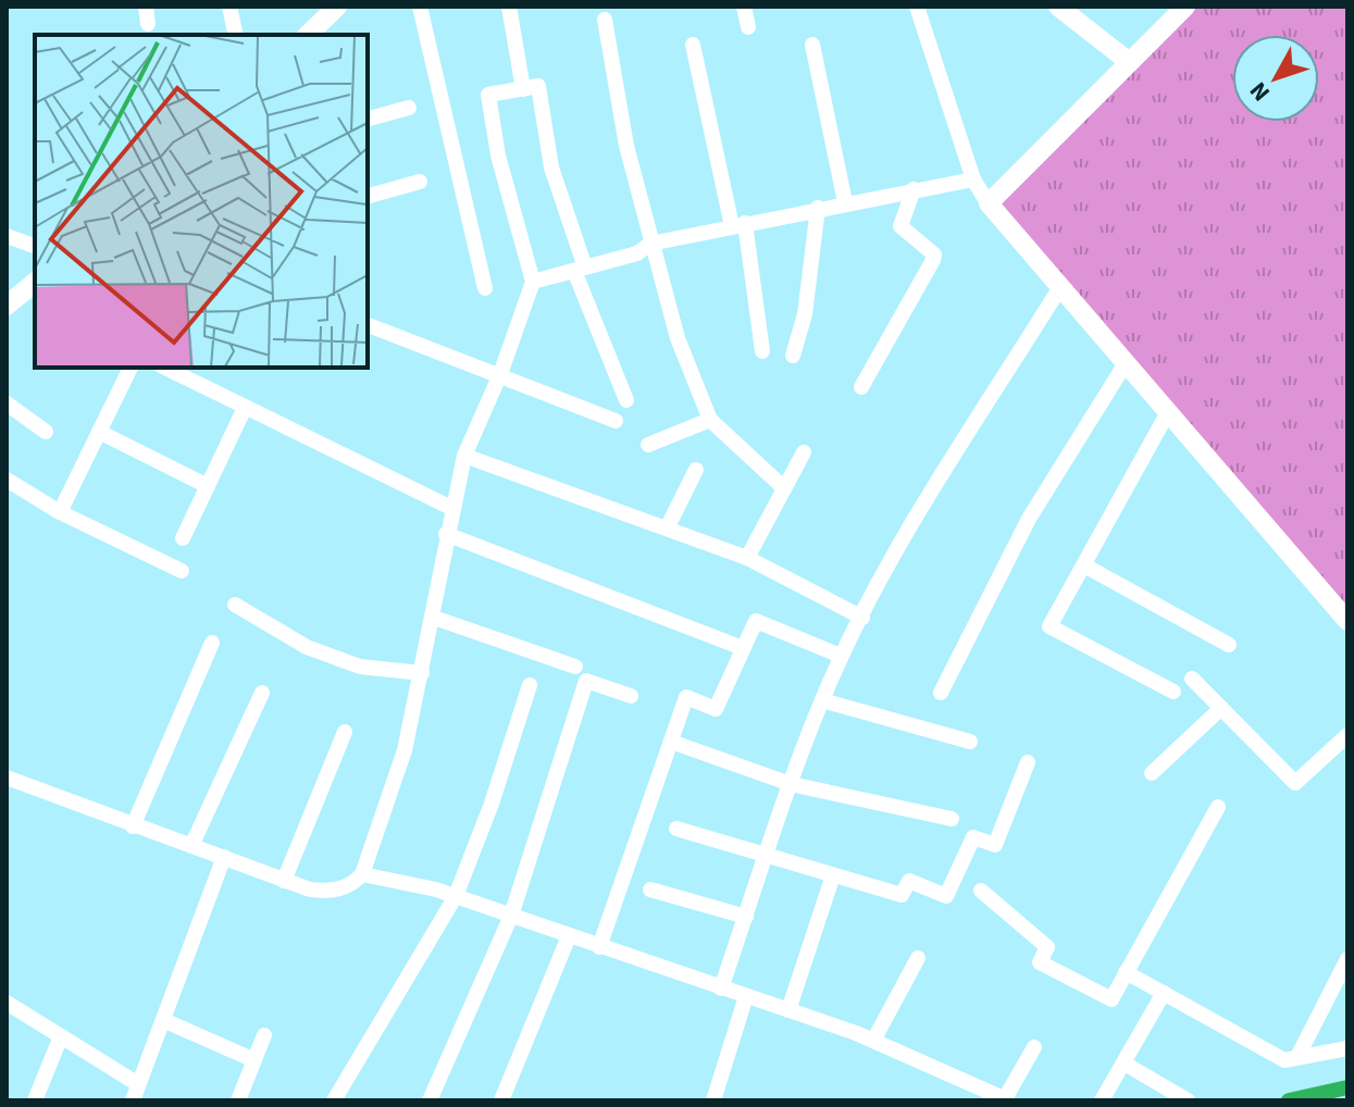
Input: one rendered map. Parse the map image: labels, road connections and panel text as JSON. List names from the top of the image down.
{
  "north": "bottom left"
}
